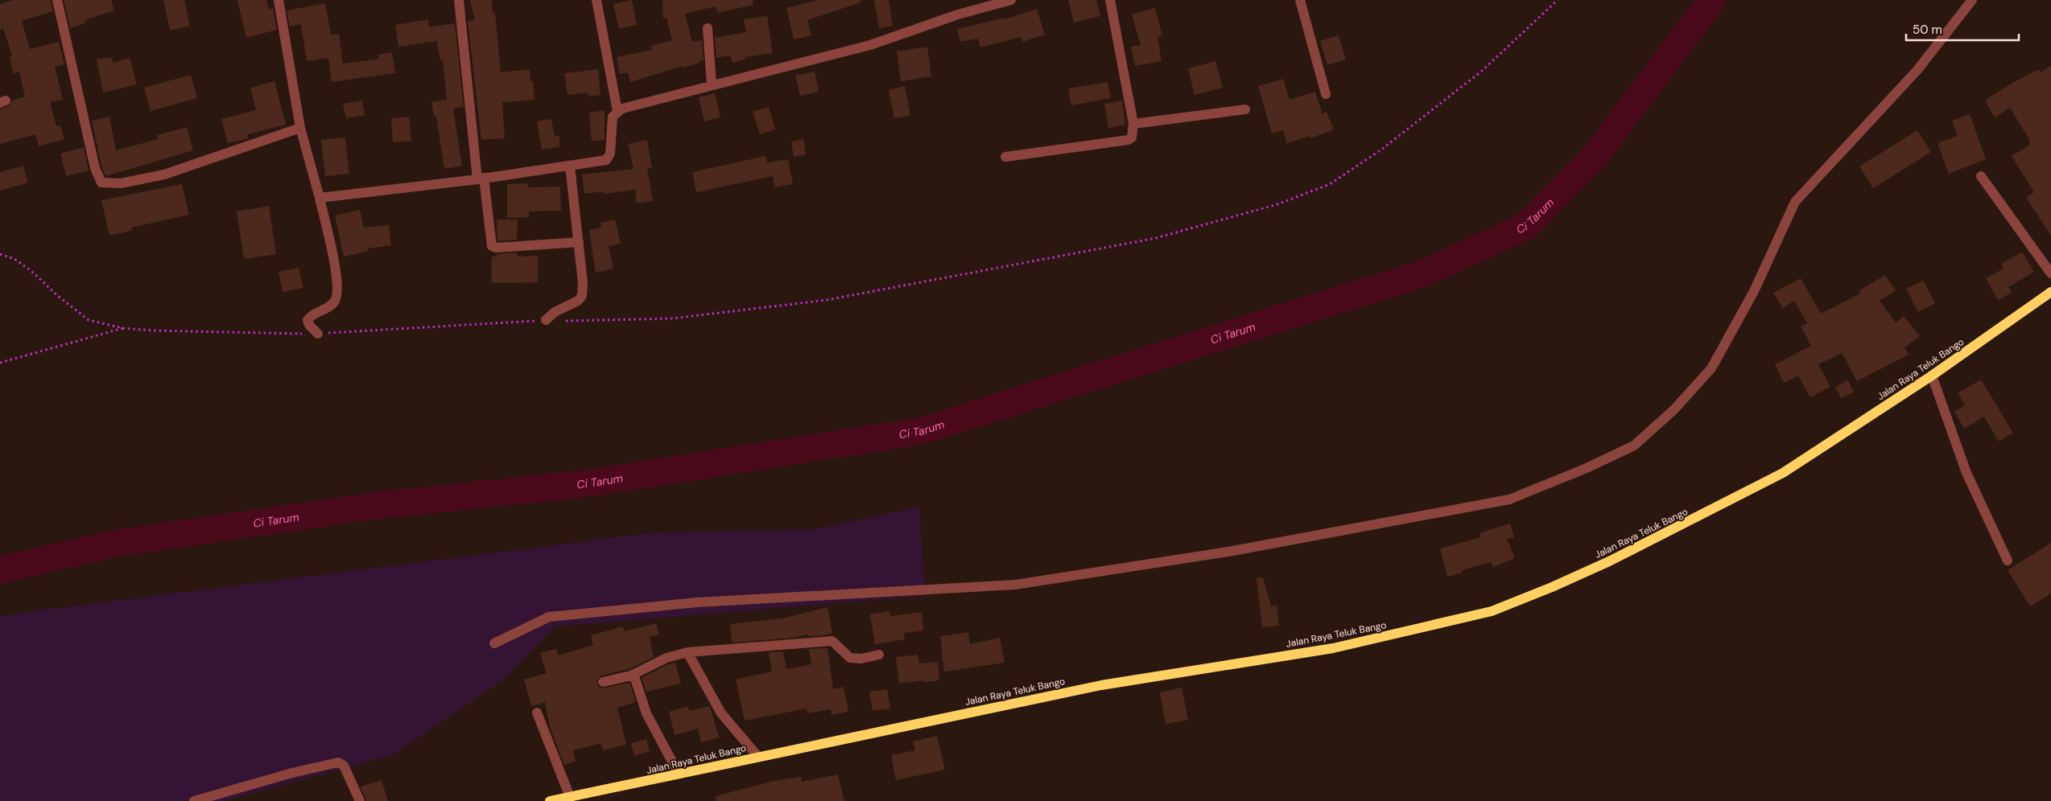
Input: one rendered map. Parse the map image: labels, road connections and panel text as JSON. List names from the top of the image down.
{
  "streets": {
    "main road": ["Jalan Raya Teluk Bango"]
  },
  "water": ["Ci Tarum"],
  "scale_bar": "50 m"
}
